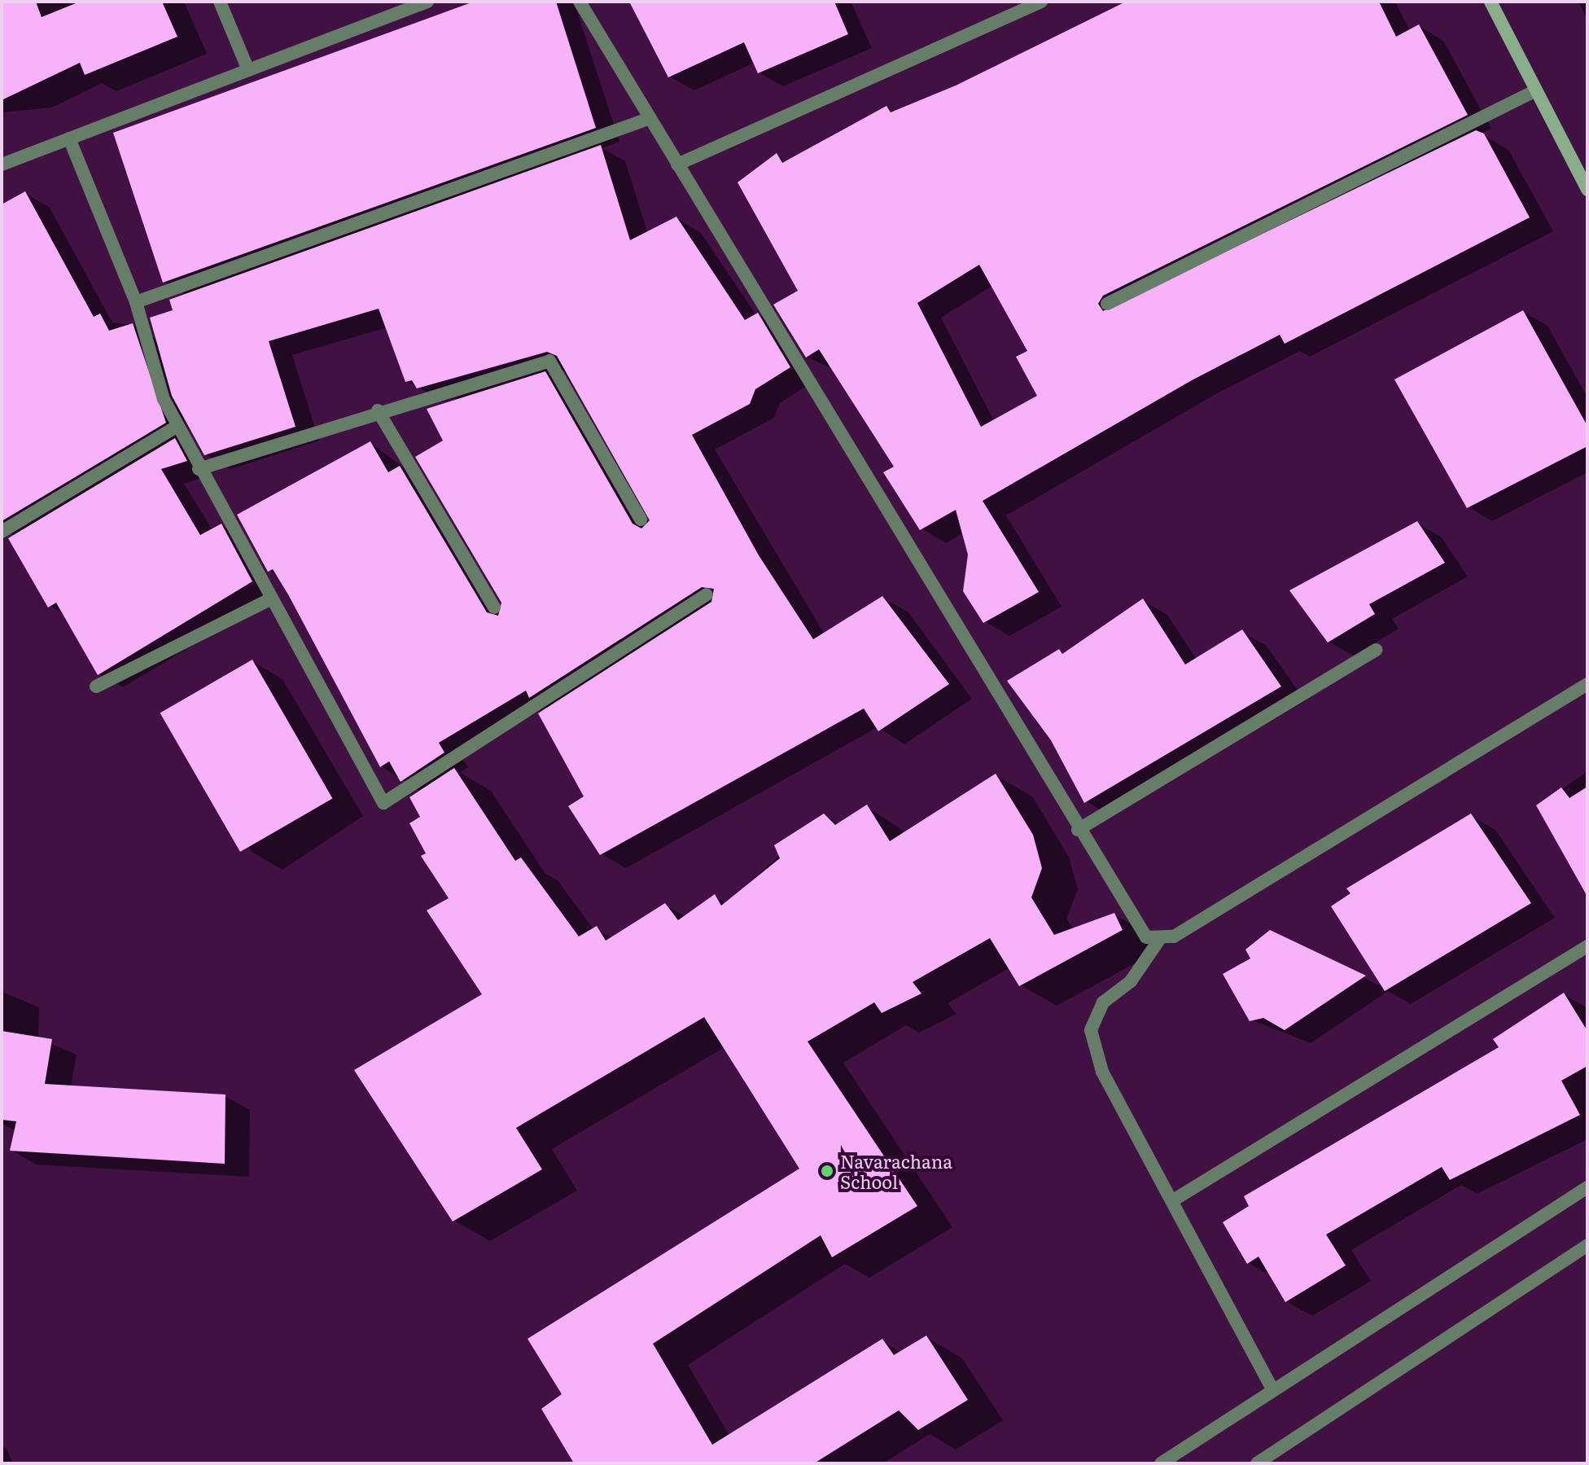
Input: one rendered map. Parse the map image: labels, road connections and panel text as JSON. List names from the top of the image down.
{
  "places": ["Navarachana School"]
}
